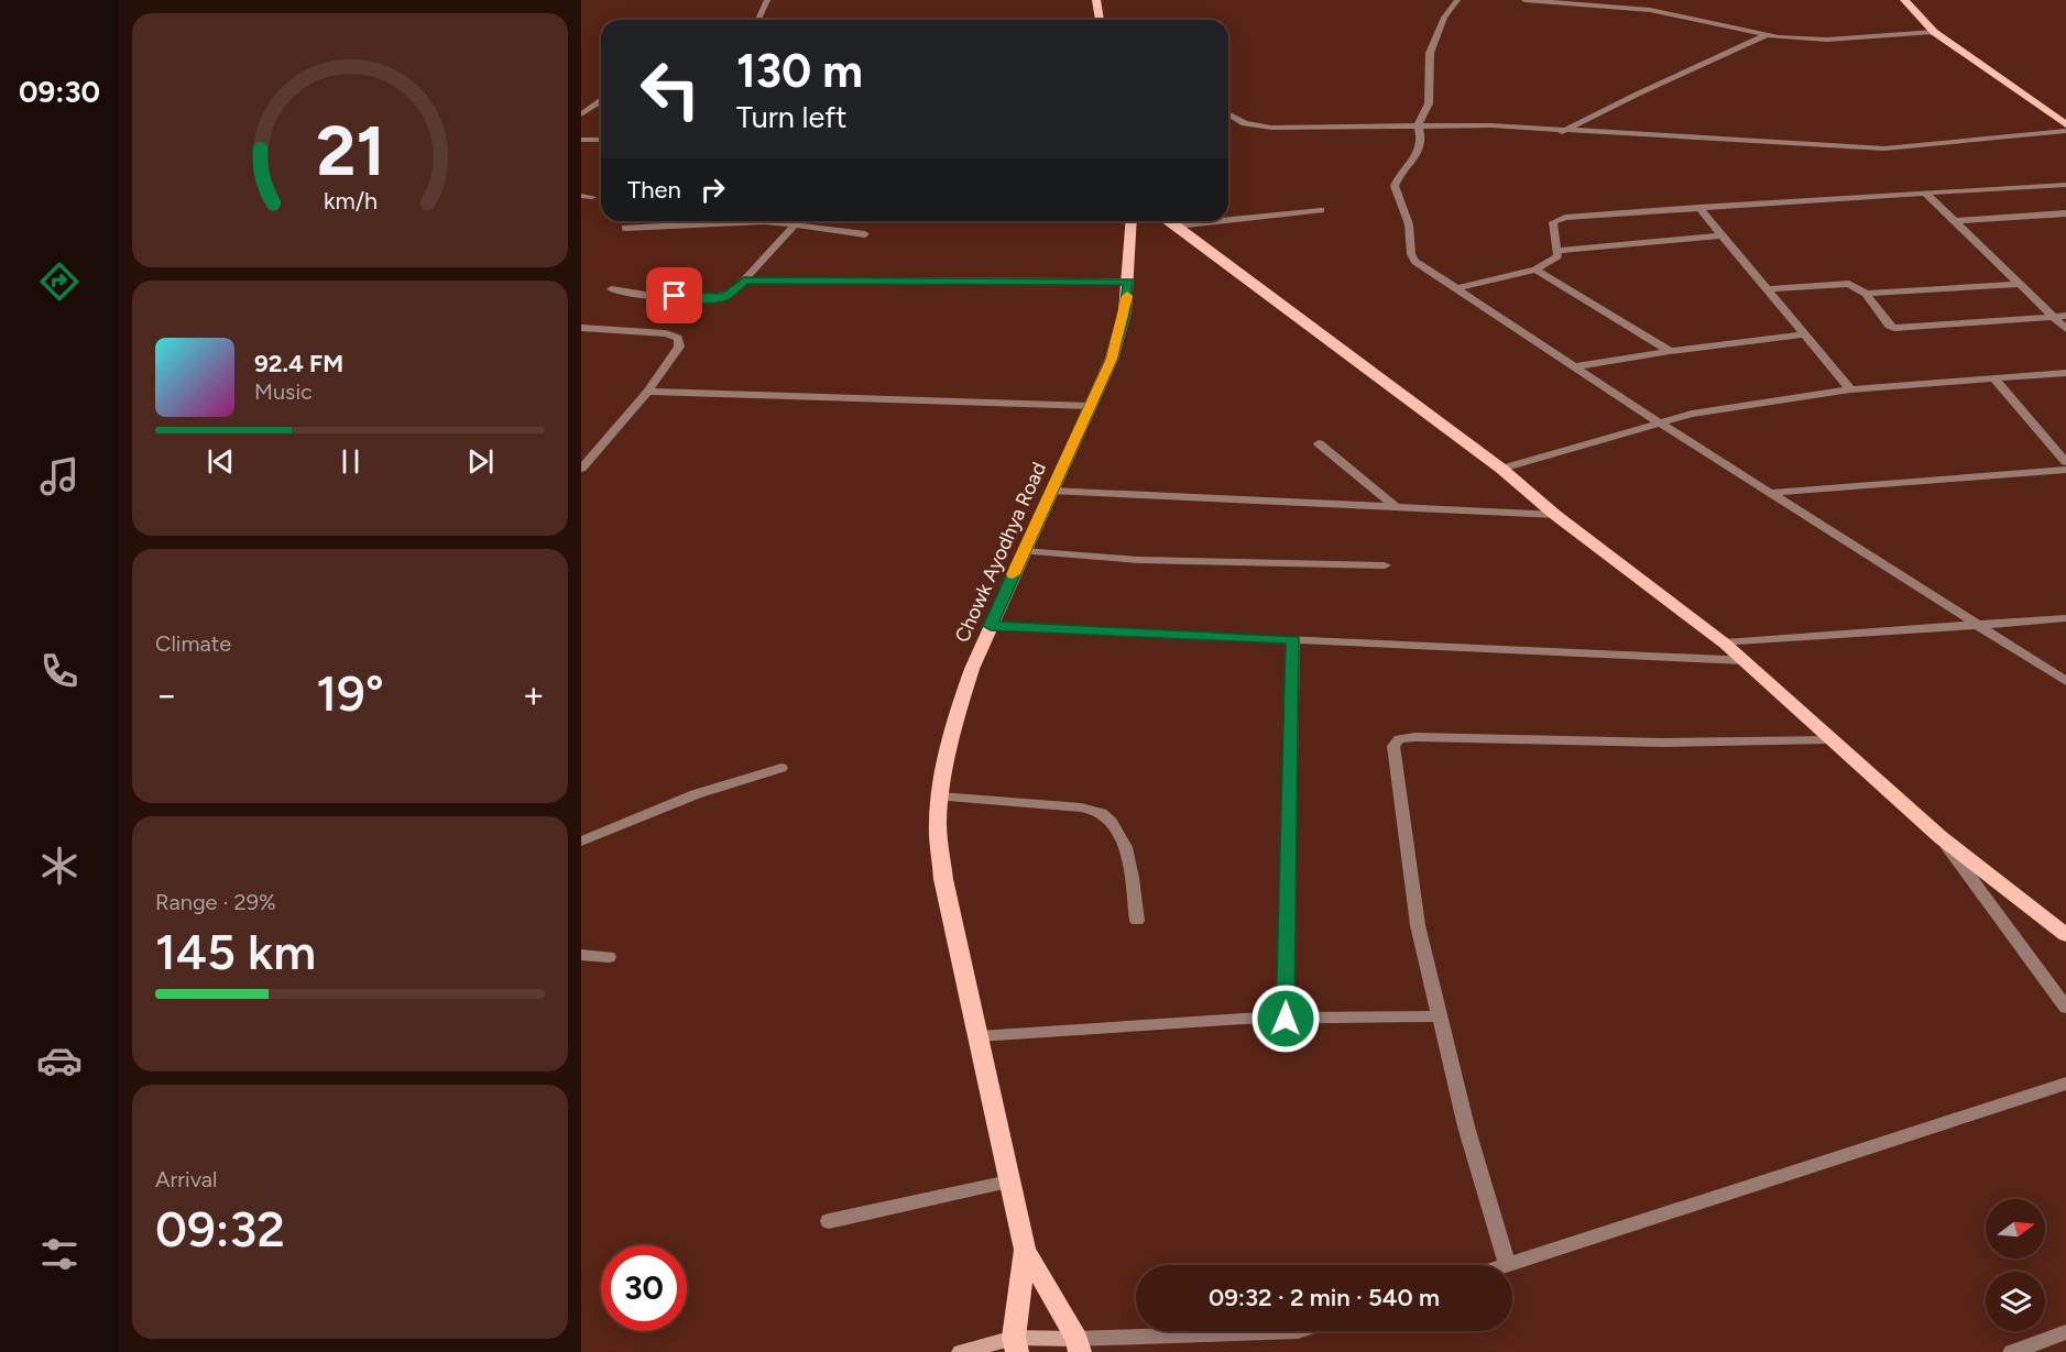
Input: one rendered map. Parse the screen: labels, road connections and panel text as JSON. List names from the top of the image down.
{
  "streets": {
    "main road": ["Chowk Ayodhya Road"]
  },
  "north": "right",
  "page": {
    "tabs": "09:30",
    "turn": ["130 m", "Turn left"],
    "then": "Then",
    "song": ["92.4 FM", "Music"],
    "tile": [
      "Climate",
      ["Range · 29%", "145 km"],
      ["Arrival", "09:32"]
    ],
    "heat": ["−", "19°", "+"],
    "limit": "30",
    "trip": "09:32 · 2 min · 540 m",
    "gauge": ["21", "km/h"]
  }
}
